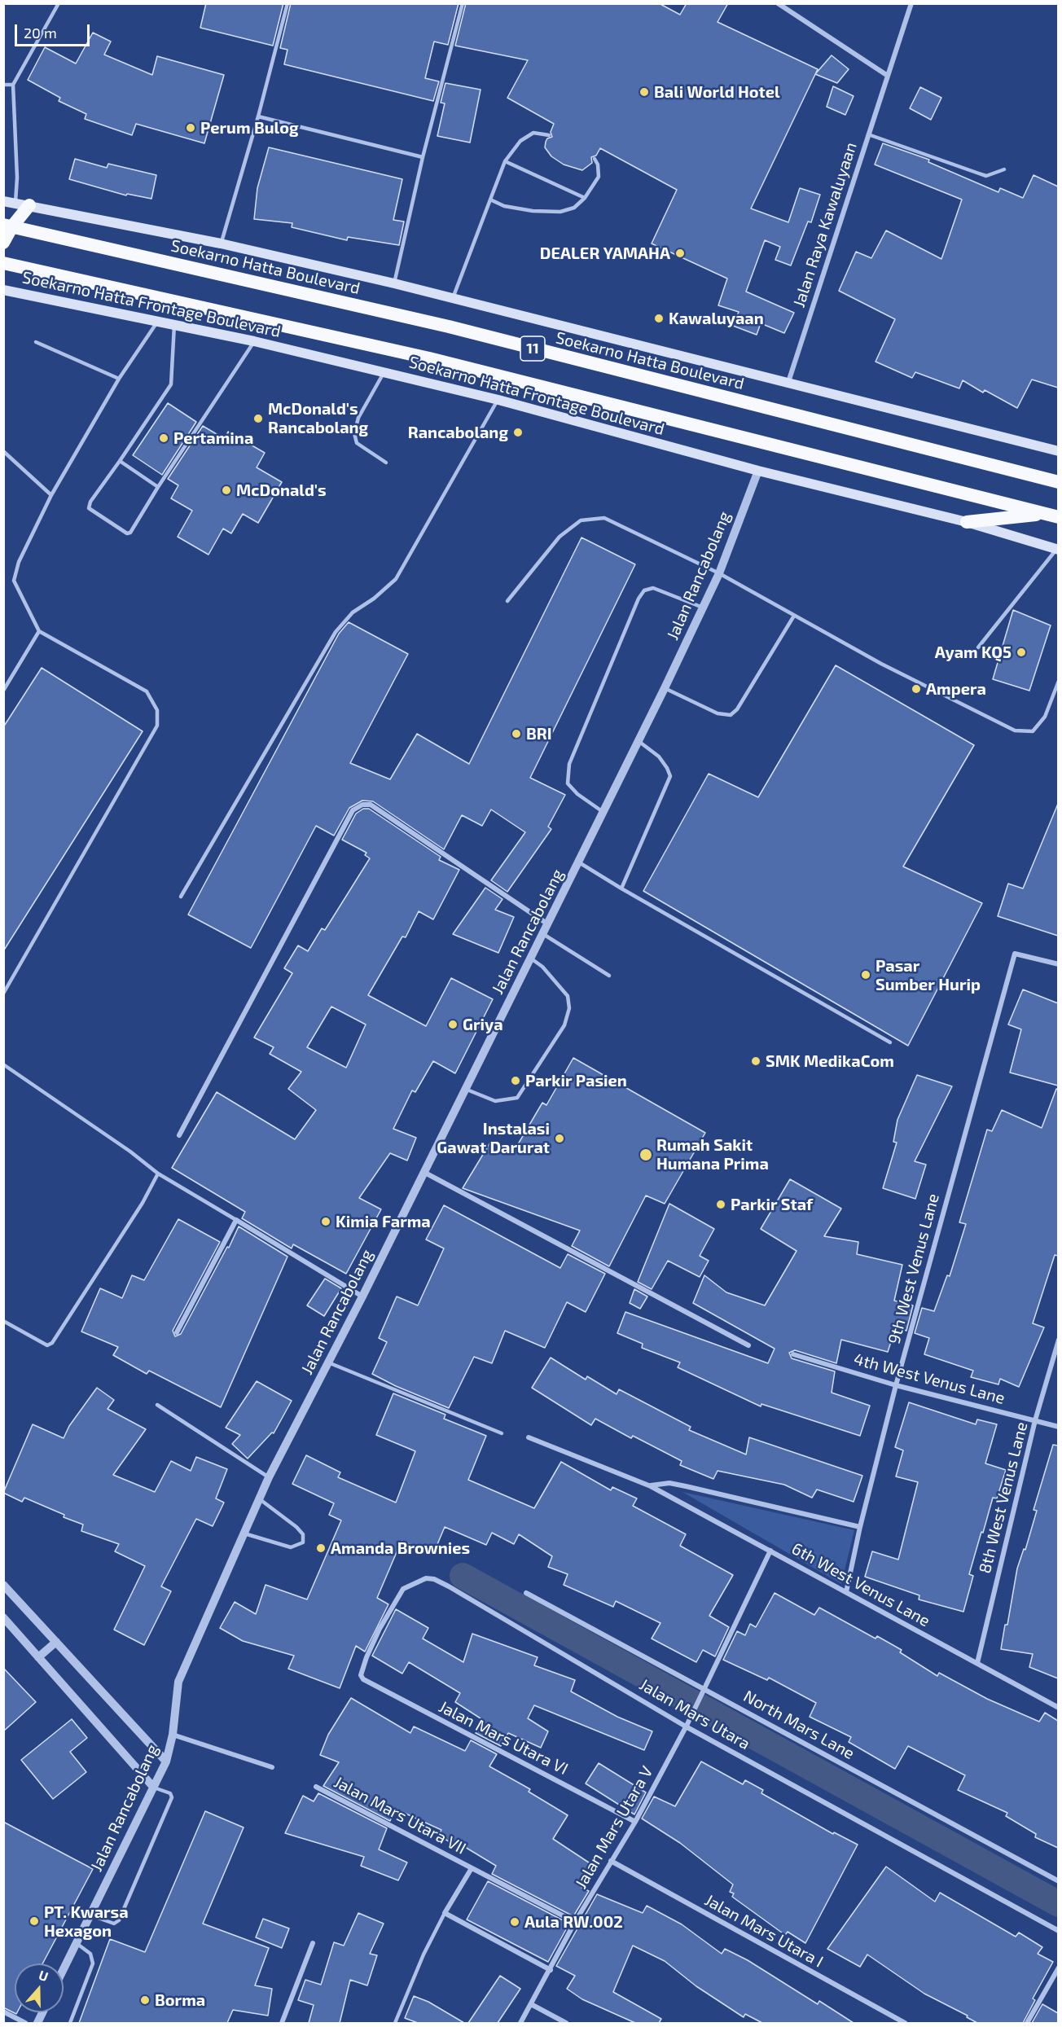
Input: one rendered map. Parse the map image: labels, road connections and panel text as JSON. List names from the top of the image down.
{
  "streets": {
    "highway": ["Soekarno Hatta Boulevard", "11"],
    "main road": ["Soekarno Hatta Frontage Boulevard"],
    "street": [
      "Jalan Raya Kawaluyaan",
      "Jalan Rancabolang",
      "9th West Venus Lane",
      "4th West Venus Lane",
      "8th West Venus Lane",
      "6th West Venus Lane",
      "Jalan Mars Utara",
      "North Mars Lane",
      "Jalan Mars Utara VI",
      "Jalan Mars Utara VII",
      "Jalan Mars Utara V",
      "Jalan Mars Utara I"
    ]
  },
  "crossings": [
    ["Soekarno Hatta Frontage Boulevard", "Jalan Rancabolang"],
    ["9th West Venus Lane", "4th West Venus Lane"],
    ["9th West Venus Lane", "6th West Venus Lane"],
    ["4th West Venus Lane", "8th West Venus Lane"],
    ["8th West Venus Lane", "6th West Venus Lane"],
    ["6th West Venus Lane", "Jalan Mars Utara V"],
    ["Jalan Mars Utara", "Jalan Mars Utara VI"],
    ["Jalan Mars Utara", "Jalan Mars Utara V"],
    ["North Mars Lane", "Jalan Mars Utara V"],
    ["Jalan Mars Utara VI", "Jalan Mars Utara V"],
    ["Jalan Mars Utara VII", "Jalan Mars Utara V"],
    ["Jalan Mars Utara V", "Jalan Mars Utara I"]
  ],
  "places": [
    "Bali World Hotel",
    "Perum Bulog",
    "DEALER YAMAHA",
    "Kawaluyaan",
    "McDonald's Rancabolang",
    "Rancabolang",
    "Pertamina",
    "McDonald's",
    "Ayam KQ5",
    "Ampera",
    "BRI",
    "Pasar Sumber Hurip",
    "Griya",
    "SMK MedikaCom",
    "Parkir Pasien",
    "Instalasi Gawat Darurat",
    "Rumah Sakit Humana Prima",
    "Parkir Staf",
    "Kimia Farma",
    "Amanda Brownies",
    "PT. Kwarsa Hexagon",
    "Aula RW.002",
    "Borma"
  ],
  "scale_bar": "20 m",
  "north": "top"
}
